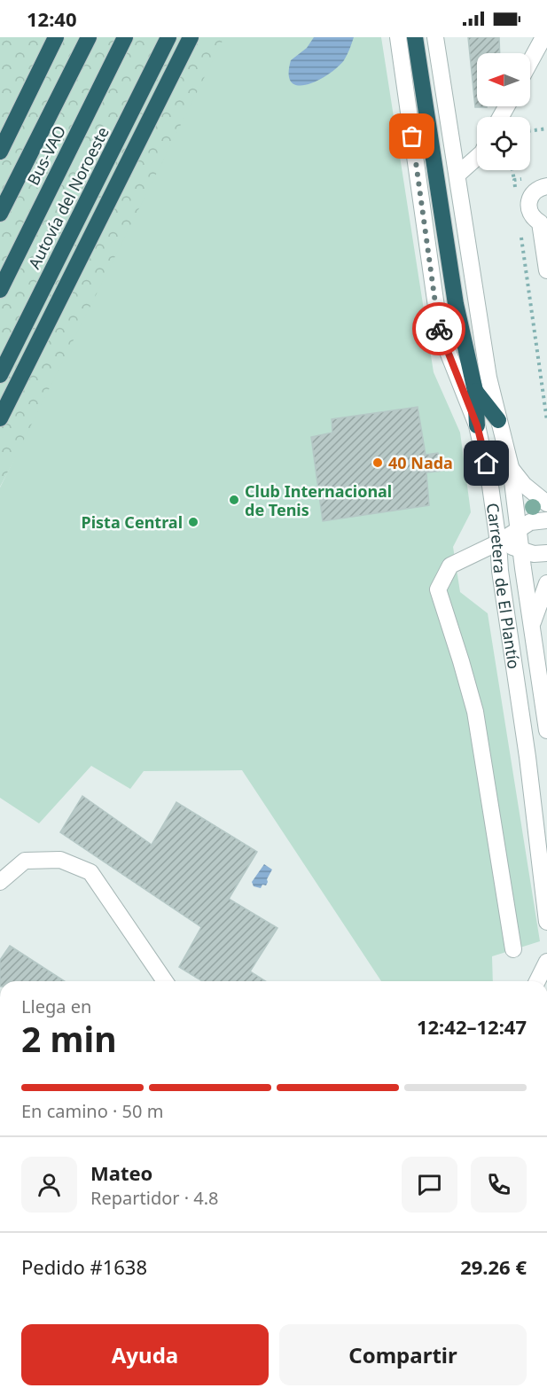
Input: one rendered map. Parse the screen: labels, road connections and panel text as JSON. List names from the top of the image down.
{
  "streets": {
    "highway": ["Bus-VAO", "Autovía del Noroeste"],
    "street": ["Carretera de El Plantío"]
  },
  "places": ["40 Nada", "Club Internacional de Tenis", "Pista Central"],
  "north": "left",
  "page": {
    "status": "12:40",
    "heading": ["2 min", "Llega en", "12:42–12:47"],
    "panel": [
      "Mateo",
      "Repartidor · 4.8",
      "Pedido #1638",
      "29.26 €"
    ],
    "bar": "En camino · 50 m",
    "buttons": ["Ayuda", "Compartir"]
  }
}
